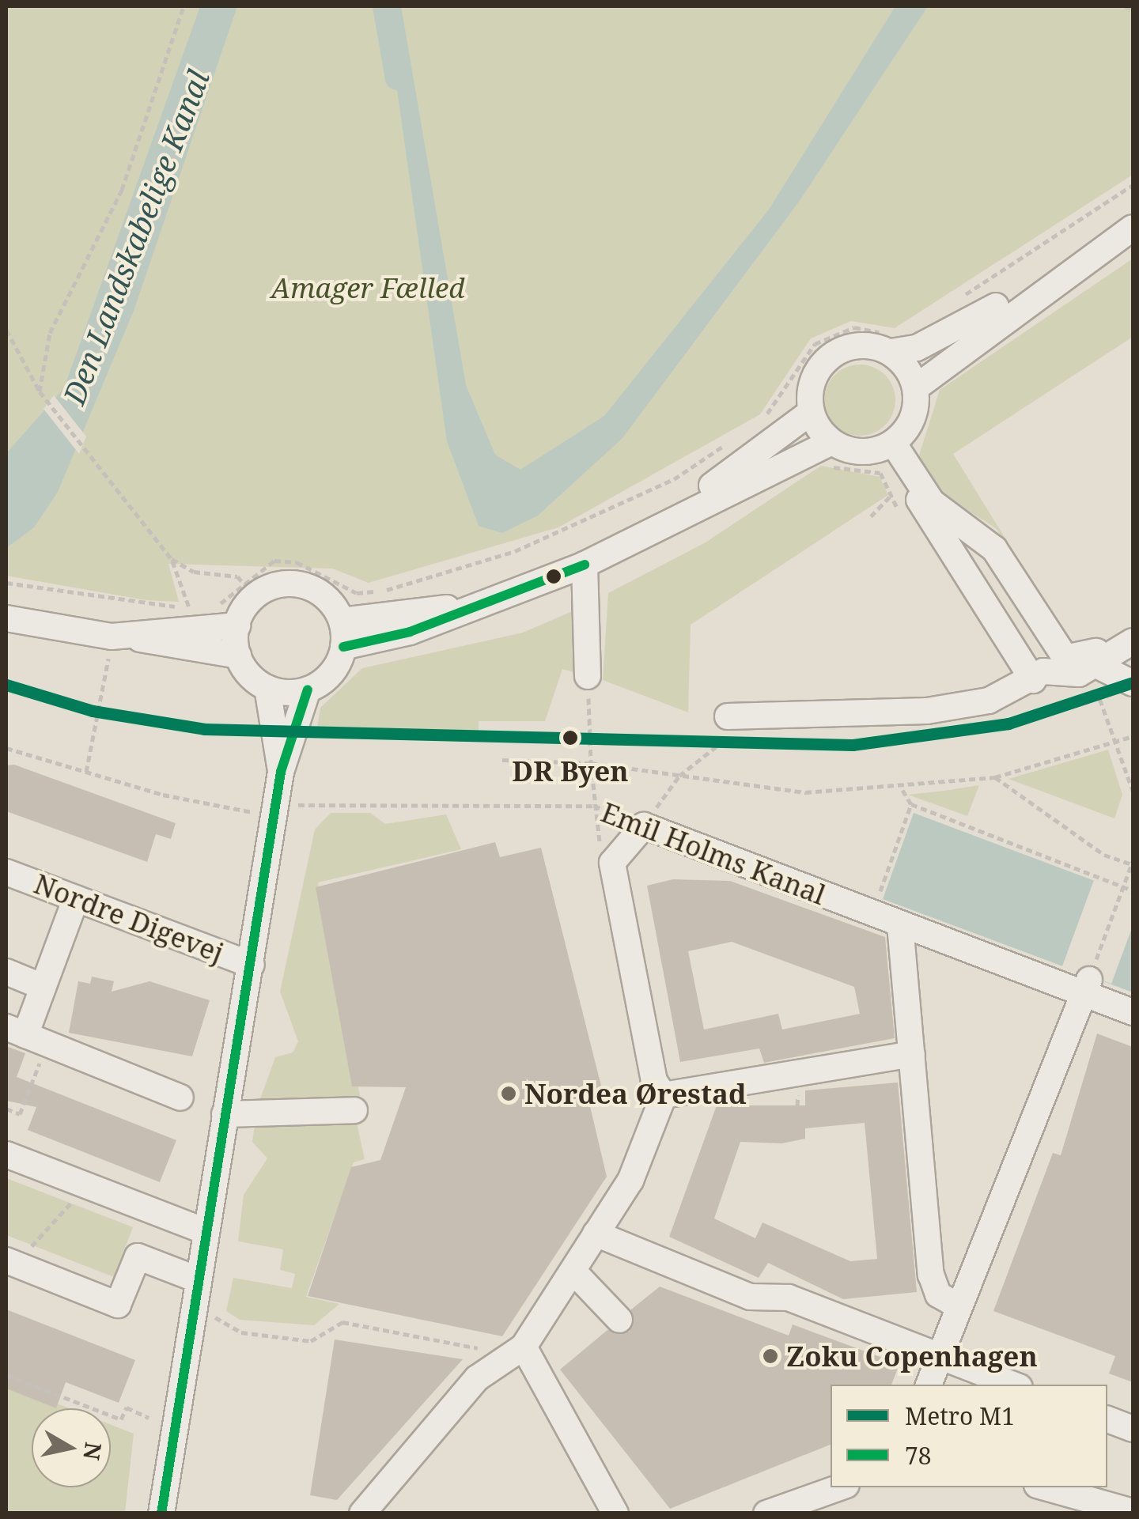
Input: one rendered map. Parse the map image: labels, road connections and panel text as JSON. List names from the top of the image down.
{
  "streets": {
    "street": ["Emil Holms Kanal", "Nordre Digevej"]
  },
  "water": ["Den Landskabelige Kanal"],
  "parks": ["Amager Fælled"],
  "places": ["DR Byen", "Nordea Ørestad", "Zoku Copenhagen"],
  "lines": ["transit line 78", "metro line M1"],
  "legend": ["Metro M1", "78"],
  "north": "right"
}
